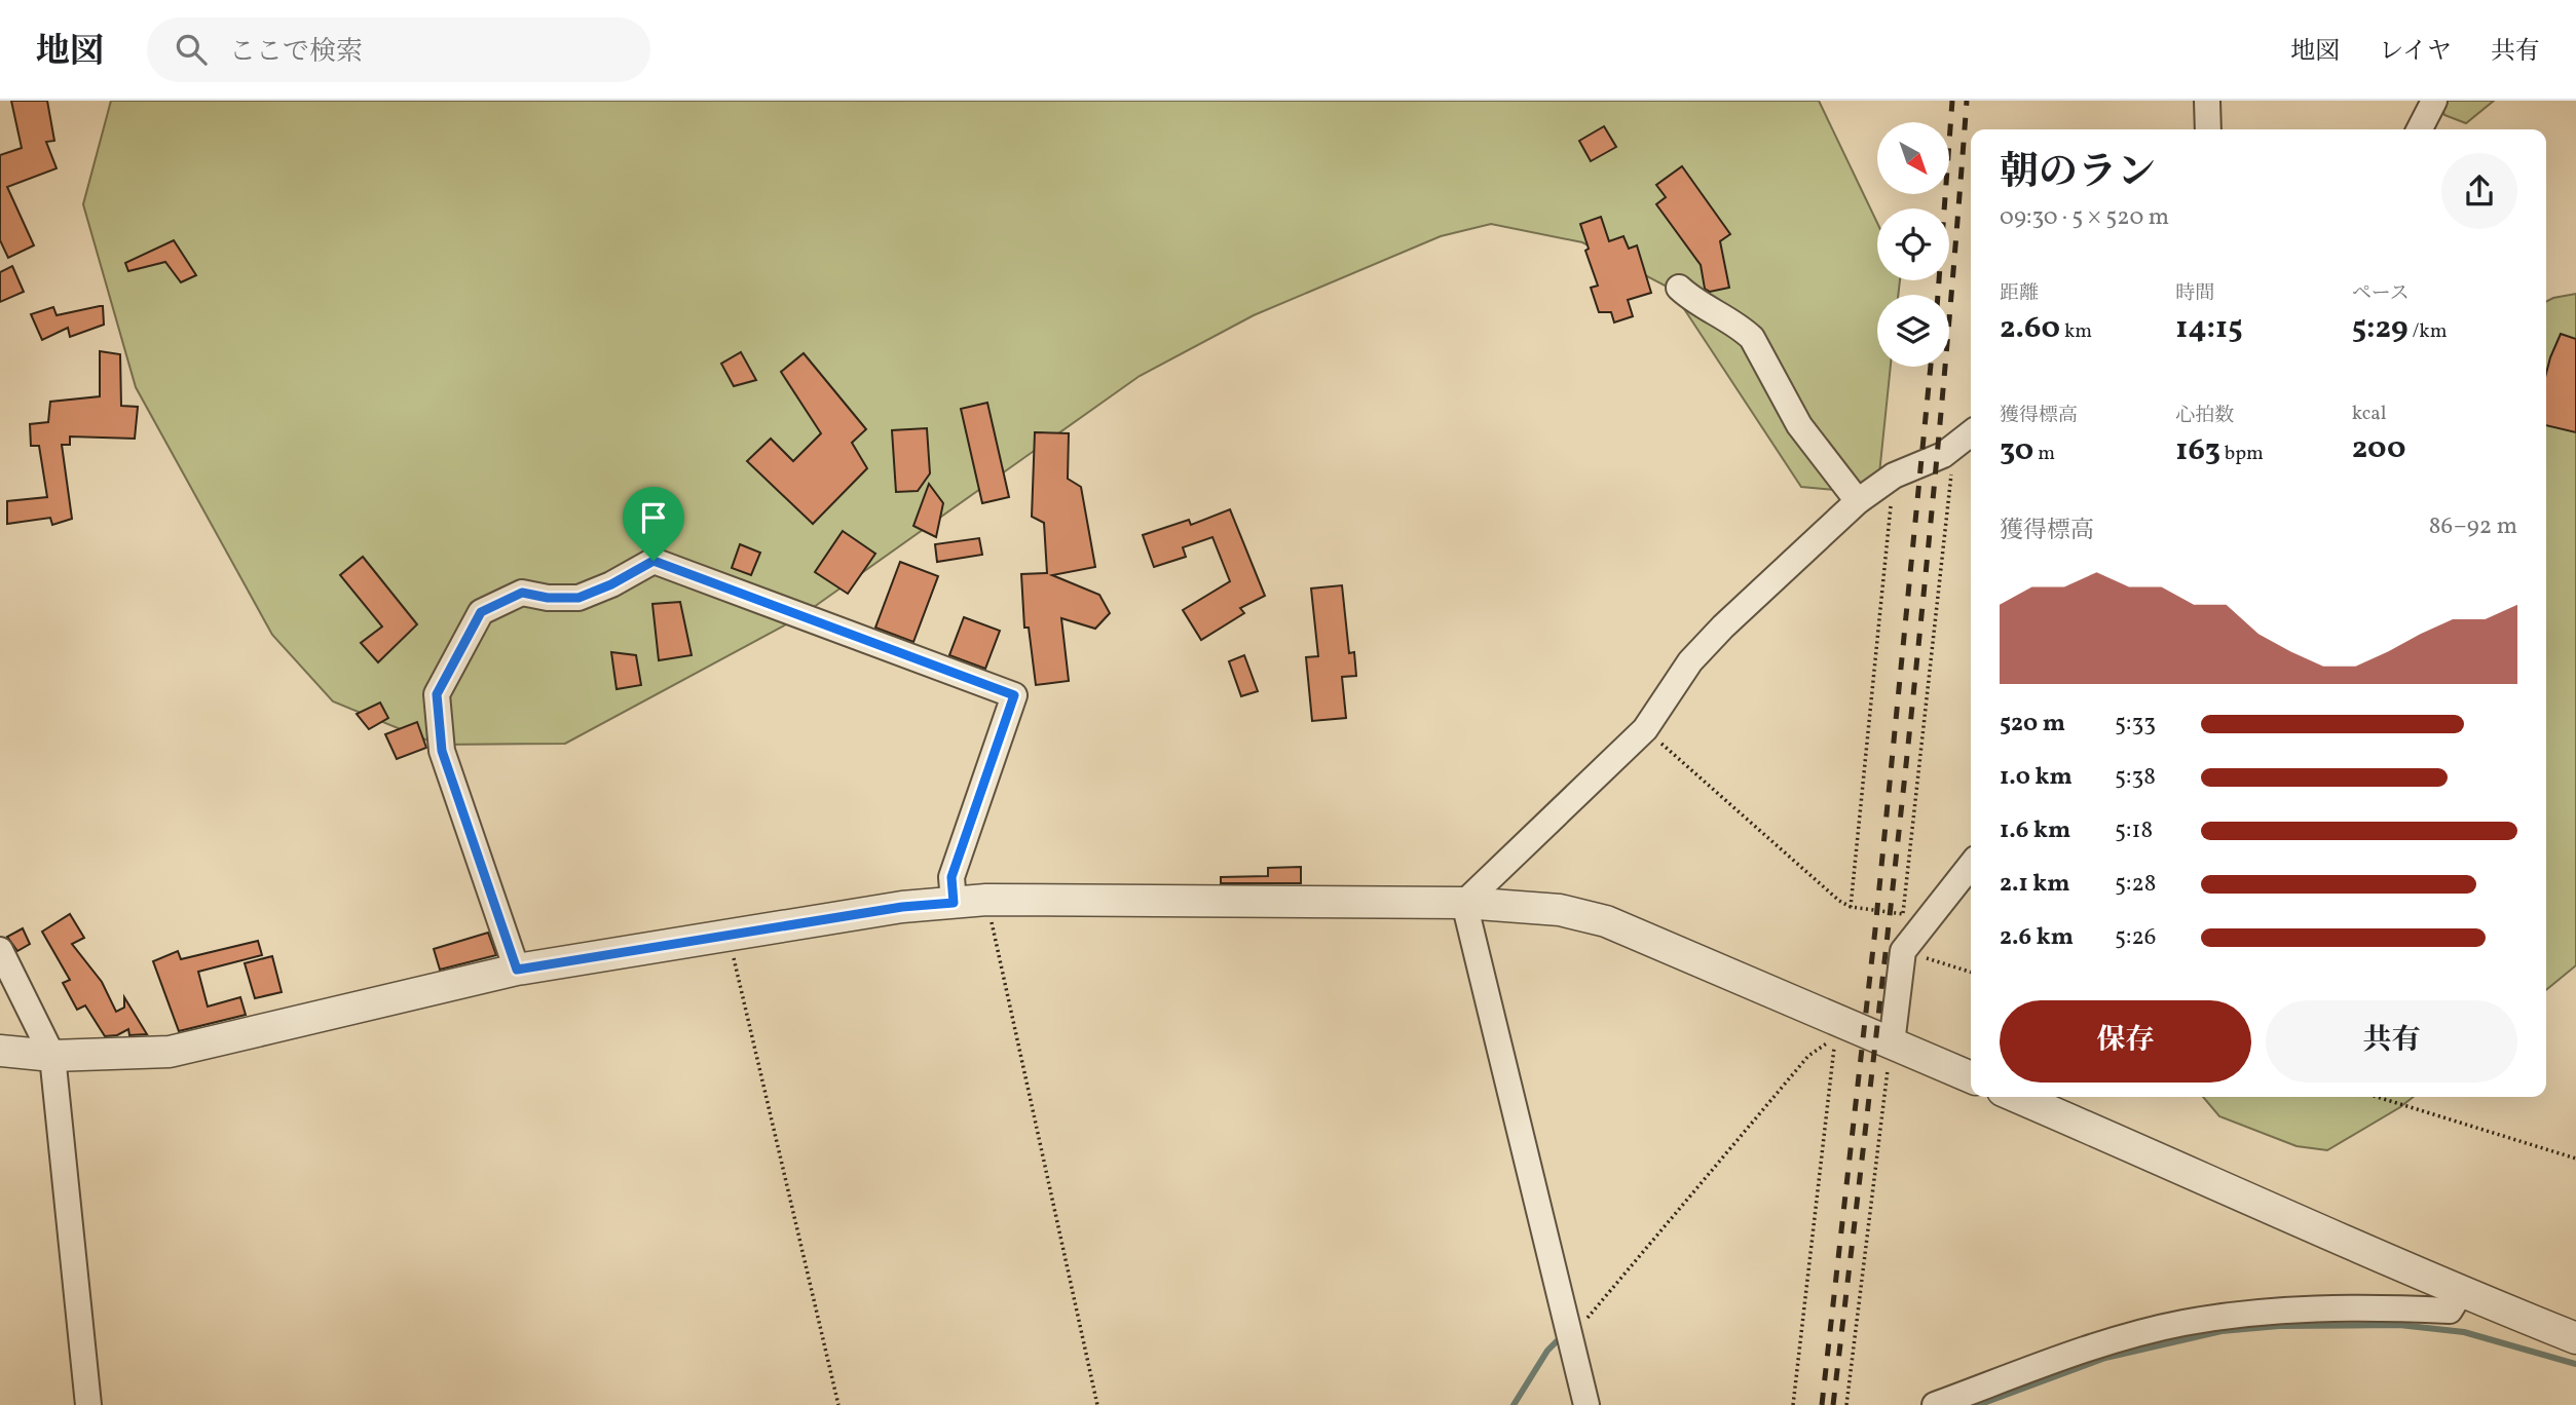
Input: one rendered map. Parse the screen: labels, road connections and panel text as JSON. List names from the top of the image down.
{
  "north": "bottom right",
  "page": {
    "header": "地図",
    "search": "ここで検索",
    "nav": ["地図", "レイヤ", "共有"],
    "heading": ["朝のラン", "09:30 · 5 × 520 m"],
    "stats": [
      ["距離", "2.60 km"],
      ["時間", "14:15"],
      ["ペース", "5:29 /km"],
      ["獲得標高", "30 m"],
      ["心拍数", "163 bpm"],
      ["kcal", "200"]
    ],
    "chart": ["獲得標高", "86–92 m"],
    "list": [
      {
        "name": "520 m",
        "note": "5:33"
      },
      {
        "name": "1.0 km",
        "note": "5:38"
      },
      {
        "name": "1.6 km",
        "note": "5:18"
      },
      {
        "name": "2.1 km",
        "note": "5:28"
      },
      {
        "name": "2.6 km",
        "note": "5:26"
      }
    ],
    "buttons": ["保存", "共有"]
  }
}
